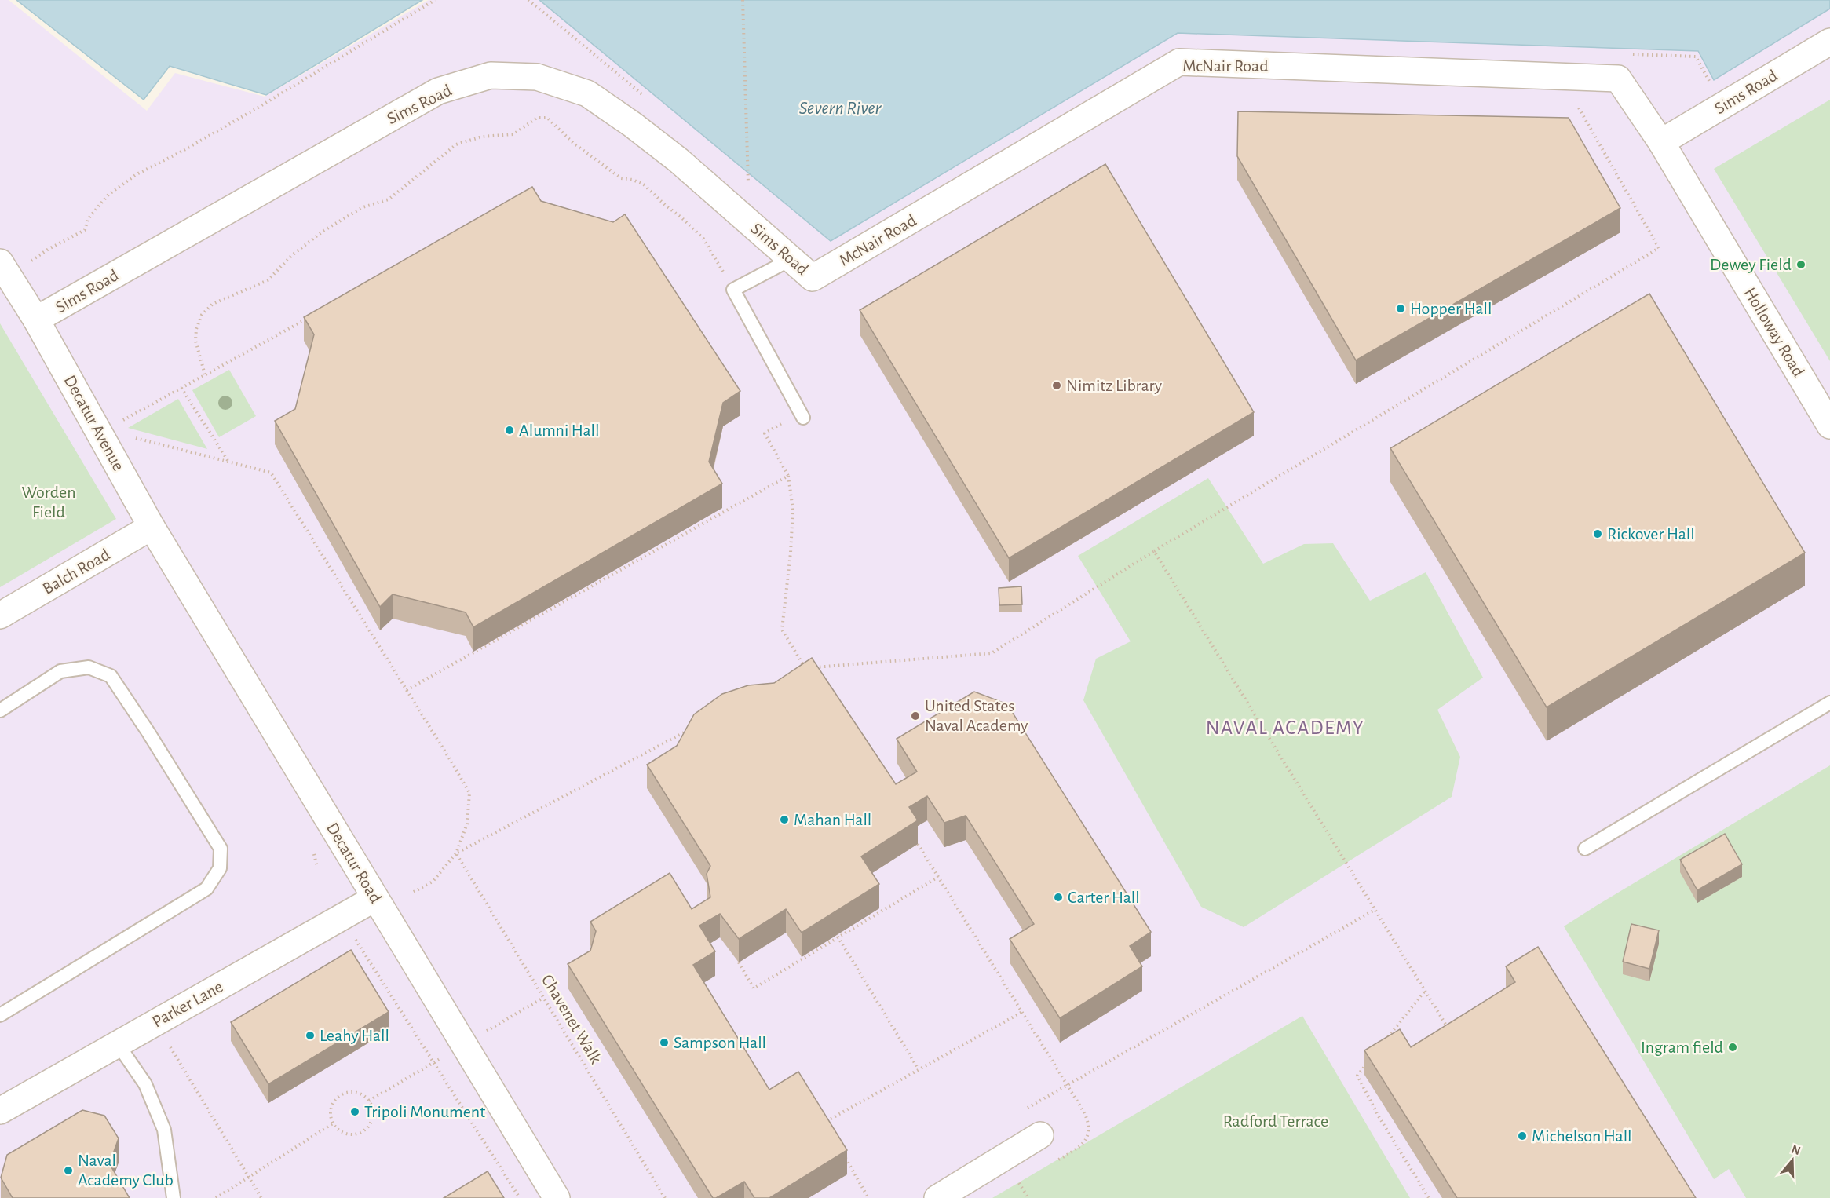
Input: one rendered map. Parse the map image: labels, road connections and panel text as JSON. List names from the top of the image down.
{
  "streets": {
    "street": [
      "McNair Road",
      "Sims Road",
      "Holloway Road",
      "Decatur Avenue",
      "Balch Road",
      "Decatur Road",
      "Parker Lane"
    ],
    "path": ["Chavenet Walk"]
  },
  "crossings": [
    ["McNair Road", "Sims Road"],
    ["McNair Road", "Holloway Road"],
    ["Sims Road", "Holloway Road"],
    ["Sims Road", "Decatur Avenue"],
    ["Decatur Avenue", "Balch Road"],
    ["Decatur Avenue", "Decatur Road"],
    ["Balch Road", "Decatur Road"],
    ["Decatur Road", "Parker Lane"]
  ],
  "districts": ["NAVAL ACADEMY"],
  "water": ["Severn River"],
  "parks": ["Worden Field", "Radford Terrace"],
  "places": [
    "Dewey Field",
    "Hopper Hall",
    "Nimitz Library",
    "Alumni Hall",
    "Rickover Hall",
    "United States Naval Academy",
    "Mahan Hall",
    "Carter Hall",
    "Leahy Hall",
    "Sampson Hall",
    "Ingram field",
    "Tripoli Monument",
    "Michelson Hall",
    "Naval Academy Club"
  ],
  "north": "top"
}
